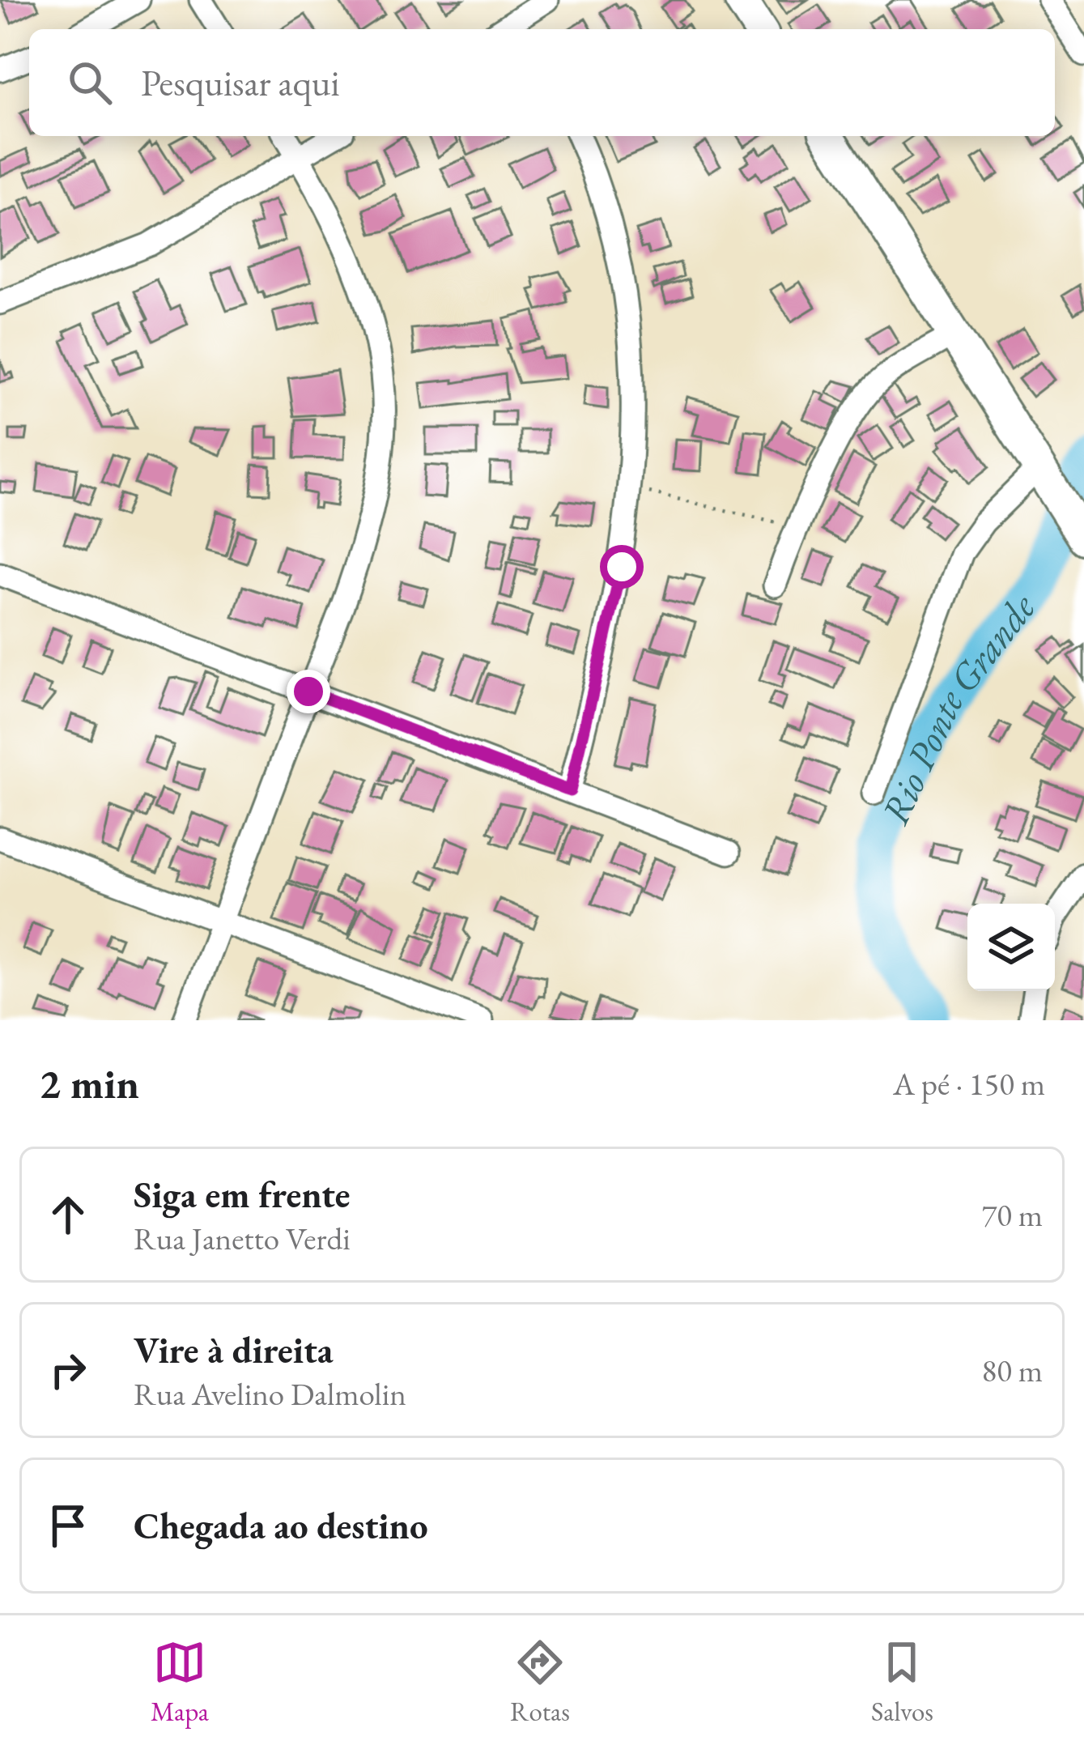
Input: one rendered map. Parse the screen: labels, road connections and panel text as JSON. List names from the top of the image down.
{
  "water": ["Rio Ponte Grande"],
  "page": {
    "search": "Pesquisar aqui",
    "heading": ["2 min", "A pé · 150 m"],
    "list": [
      ["Siga em frente", "Rua Janetto Verdi", "70 m"],
      ["Vire à direita", "Rua Avelino Dalmolin", "80 m"],
      "Chegada ao destino"
    ],
    "nav": ["Mapa", "Rotas", "Salvos"]
  }
}
